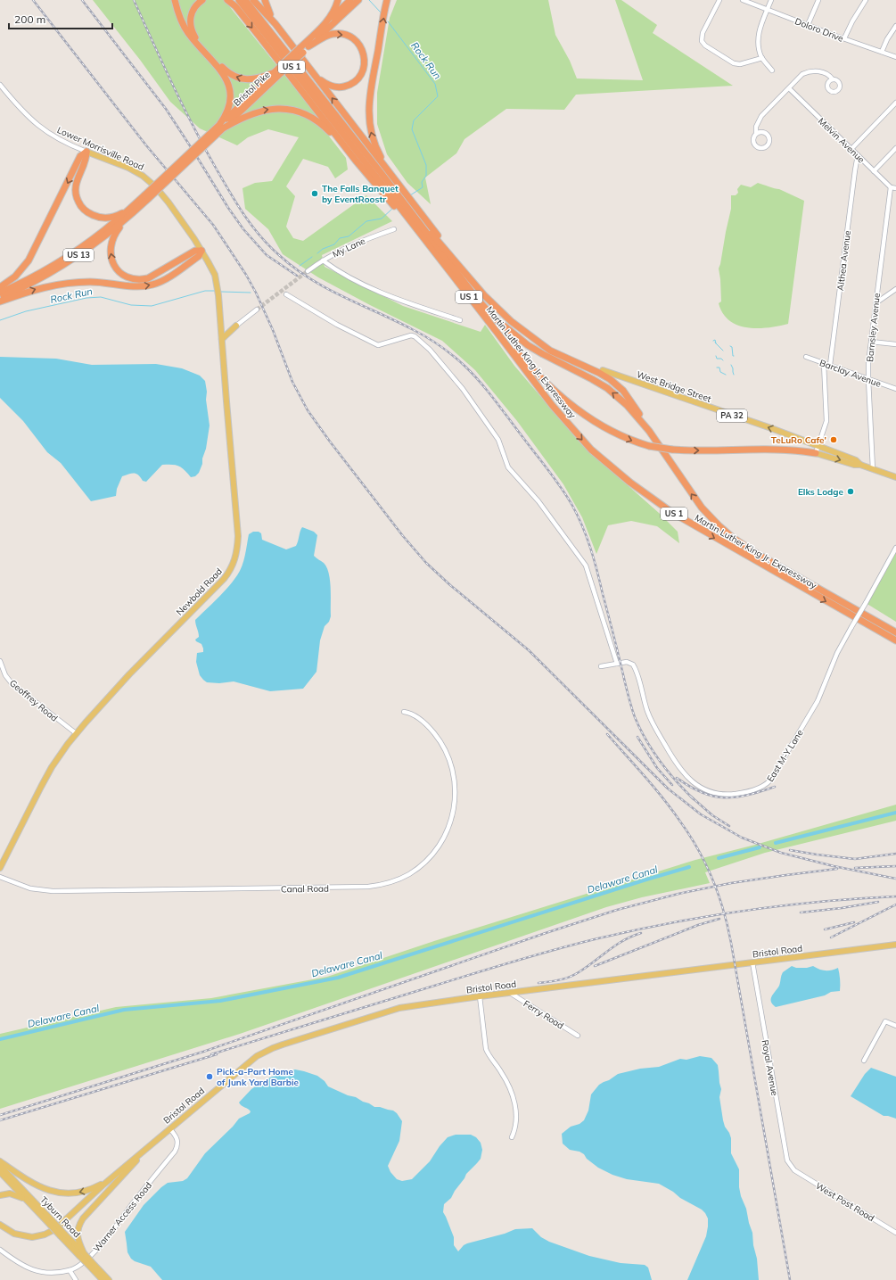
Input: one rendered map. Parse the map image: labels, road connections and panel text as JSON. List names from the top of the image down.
{
  "streets": {
    "highway": [
      "US 1",
      "Bristol Pike",
      "US 13",
      "Martin Luther King Jr. Expressway"
    ],
    "main road": [
      "Lower Morrisville Road",
      "West Bridge Street",
      "PA 32",
      "Newbold Road",
      "Bristol Road",
      "Tyburn Road"
    ],
    "street": [
      "Doloro Drive",
      "Melvin Avenue",
      "My Lane",
      "Althea Avenue",
      "Barnsley Avenue",
      "Barclay Avenue",
      "Geoffrey Road",
      "East M-Y Lane",
      "Canal Road",
      "Ferry Road",
      "Royal Avenue",
      "West Post Road",
      "Warner Access Road"
    ]
  },
  "crossings": [
    ["Bristol Pike", "US 13"],
    ["Melvin Avenue", "Althea Avenue"],
    ["Melvin Avenue", "Barnsley Avenue"],
    ["Lower Morrisville Road", "Newbold Road"],
    ["Althea Avenue", "Barclay Avenue"],
    ["Barnsley Avenue", "Barclay Avenue"],
    ["Barnsley Avenue", "West Bridge Street"],
    ["Newbold Road", "Geoffrey Road"],
    ["Bristol Road", "Ferry Road"],
    ["Bristol Road", "Royal Avenue"],
    ["Bristol Road", "Warner Access Road"],
    ["Royal Avenue", "West Post Road"]
  ],
  "water": ["Rock Run", "Delaware Canal"],
  "places": [
    "The Falls Banquet by EventRoostr",
    "TeLuRo Cafe'",
    "Elks Lodge",
    "Pick-a-Part Home of Junk Yard Barbie"
  ],
  "scale_bar": "200 m"
}
